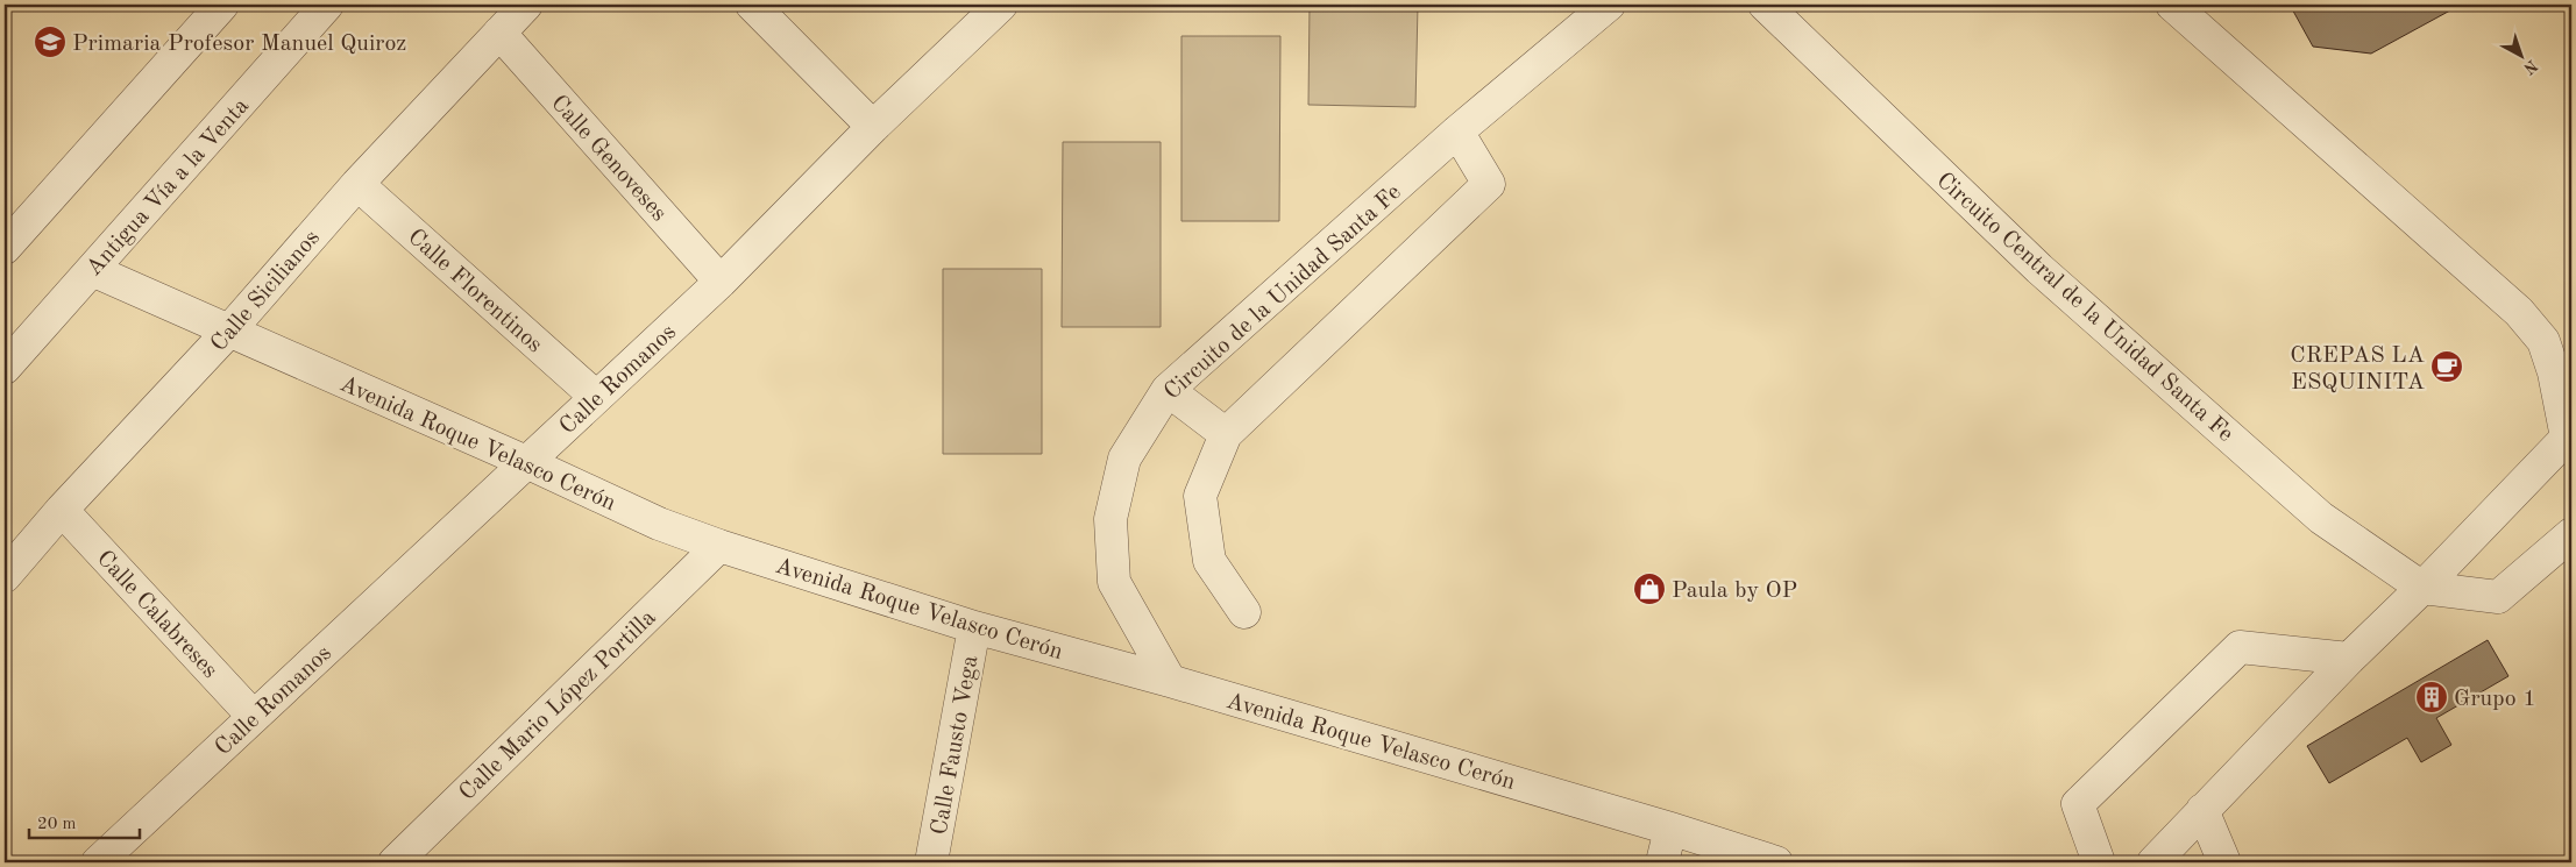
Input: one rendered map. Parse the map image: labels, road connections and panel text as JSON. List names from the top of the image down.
{
  "streets": {
    "street": [
      "Calle Genoveses",
      "Antigua Vía a la Venta",
      "Calle Sicilianos",
      "Calle Florentinos",
      "Circuito de la Unidad Santa Fe",
      "Circuito Central de la Unidad Santa Fe",
      "Calle Romanos",
      "Avenida Roque Velasco Cerón",
      "Calle Calabreses",
      "Calle Mario López Portilla",
      "Calle Fausto Vega"
    ]
  },
  "crossings": [
    ["Calle Genoveses", "Calle Sicilianos"],
    ["Calle Genoveses", "Calle Romanos"],
    ["Antigua Vía a la Venta", "Avenida Roque Velasco Cerón"],
    ["Calle Sicilianos", "Calle Florentinos"],
    ["Calle Sicilianos", "Avenida Roque Velasco Cerón"],
    ["Calle Sicilianos", "Calle Calabreses"],
    ["Calle Florentinos", "Calle Romanos"],
    ["Circuito de la Unidad Santa Fe", "Avenida Roque Velasco Cerón"],
    ["Calle Romanos", "Avenida Roque Velasco Cerón"],
    ["Calle Romanos", "Calle Calabreses"],
    ["Avenida Roque Velasco Cerón", "Calle Mario López Portilla"],
    ["Avenida Roque Velasco Cerón", "Calle Fausto Vega"]
  ],
  "places": {
    "school or university": ["Primaria Profesor Manuel Quiroz"],
    "cafe": ["CREPAS LA ESQUINITA"],
    "shop": ["Paula by OP"],
    "building": ["Grupo 1"]
  },
  "scale_bar": "20 m",
  "north": "bottom right"
}
